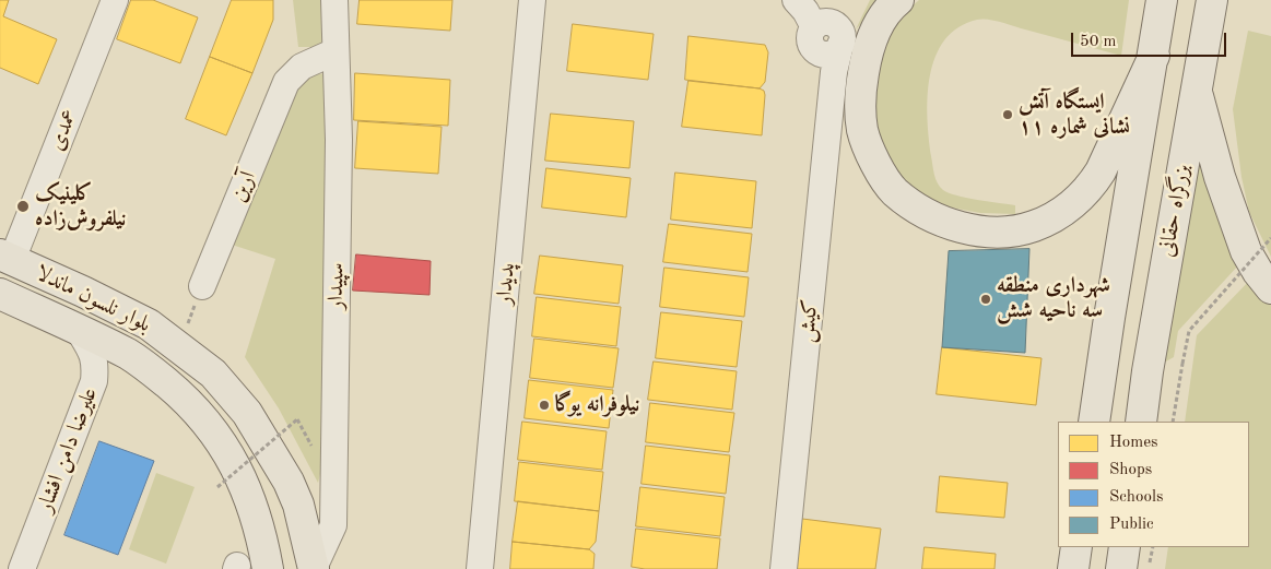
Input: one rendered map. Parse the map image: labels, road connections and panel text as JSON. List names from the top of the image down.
{
  "streets": {
    "main road": ["بزرگراه حقانی", "بلوار نلسون ماندلا"],
    "street": [
      "عمدی",
      "آرین",
      "پدیدار",
      "سپیدار",
      "کیش",
      "علیرضا دامن افشار"
    ]
  },
  "crossings": [
    ["عمدی", "بلوار نلسون ماندلا"],
    ["آرین", "سپیدار"],
    ["سپیدار", "بلوار نلسون ماندلا"],
    ["بلوار نلسون ماندلا", "علیرضا دامن افشار"]
  ],
  "places": [
    "ایستگاه آتش نشانی شماره ۱۱",
    "کلینیک نیلفروش‌زاده",
    "شهرداری منطقه سه ناحیه شش",
    "نیلوفرانه یوگا"
  ],
  "legend": [
    "Homes",
    "Shops",
    "Schools",
    "Public"
  ],
  "scale_bar": "50 m"
}
